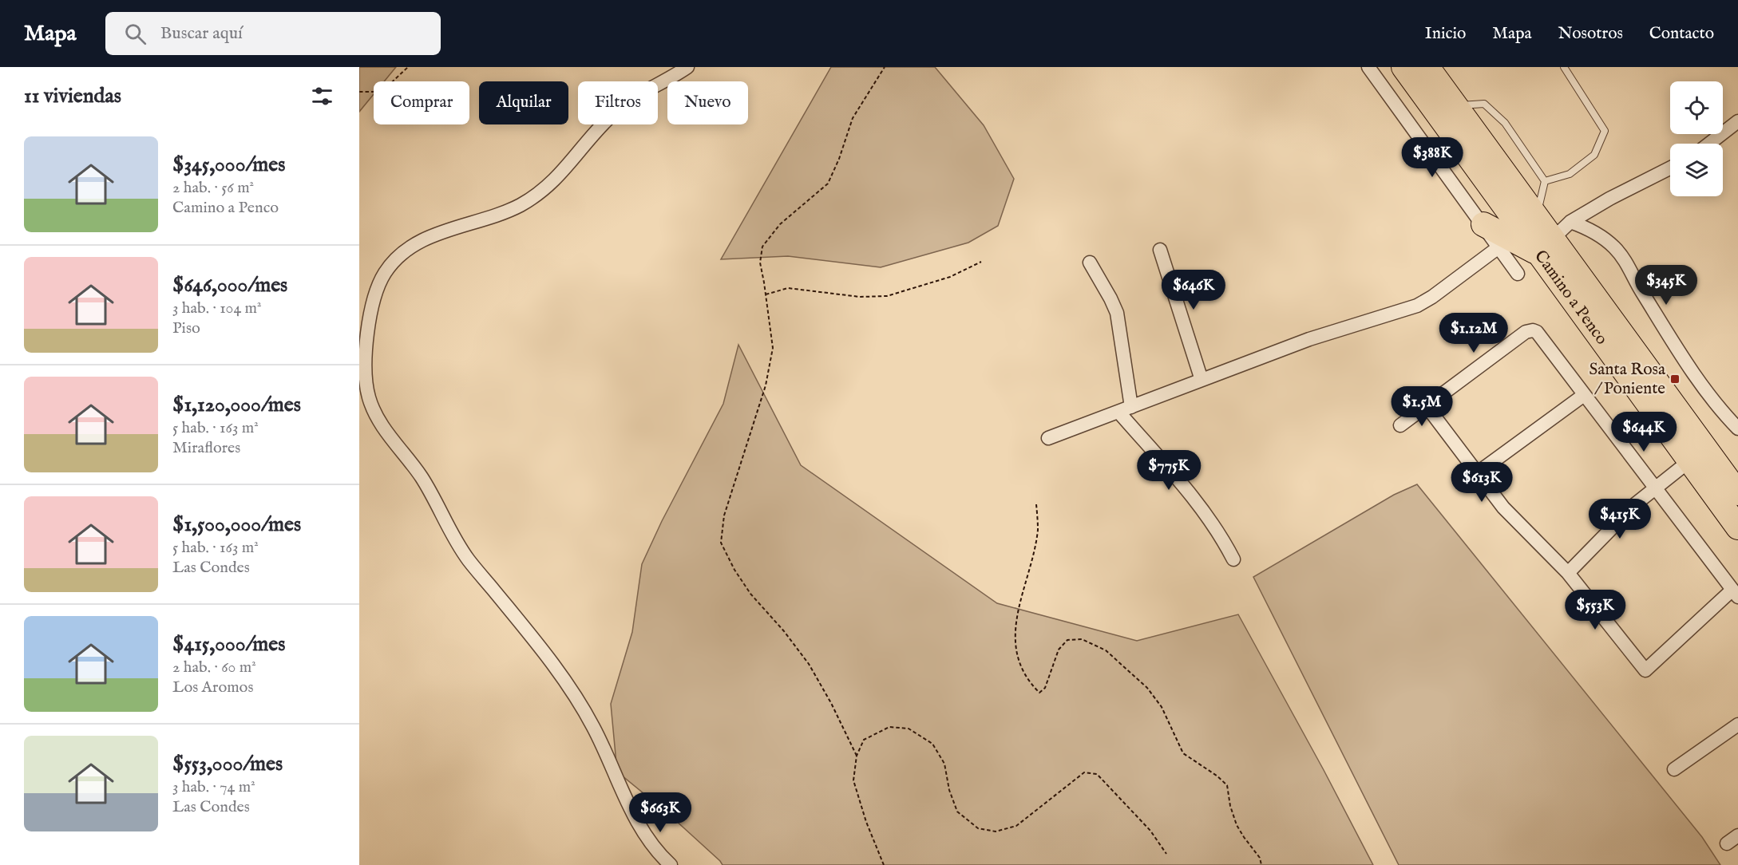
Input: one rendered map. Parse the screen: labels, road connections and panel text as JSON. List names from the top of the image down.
{
  "streets": {
    "highway": ["Camino a Penco"]
  },
  "places": {
    "transit": ["Santa Rosa / Poniente"]
  },
  "page": {
    "header": "Mapa",
    "search": "Buscar aquí",
    "nav": [
      "Inicio",
      "Mapa",
      "Nosotros",
      "Contacto"
    ],
    "heading": "11 viviendas",
    "chip": [
      "Comprar",
      "Alquilar",
      "Filtros",
      "Nuevo"
    ],
    "list": [
      {
        "name": "$345,000/mes",
        "note": "2 hab. · 56 m² · Camino a Penco"
      },
      {
        "name": "$646,000/mes",
        "note": "3 hab. · 104 m² · Piso"
      },
      {
        "name": "$1,120,000/mes",
        "note": "5 hab. · 163 m² · Miraflores"
      },
      {
        "name": "$1,500,000/mes",
        "note": "5 hab. · 163 m² · Las Condes"
      },
      {
        "name": "$415,000/mes",
        "note": "2 hab. · 60 m² · Los Aromos"
      },
      {
        "name": "$553,000/mes",
        "note": "3 hab. · 74 m² · Las Condes"
      }
    ],
    "price": [
      "$388K",
      "$345K",
      "$646K",
      "$1.12M",
      "$1.5M",
      "$644K",
      "$775K",
      "$613K",
      "$415K",
      "$553K",
      "$663K"
    ]
  }
}
